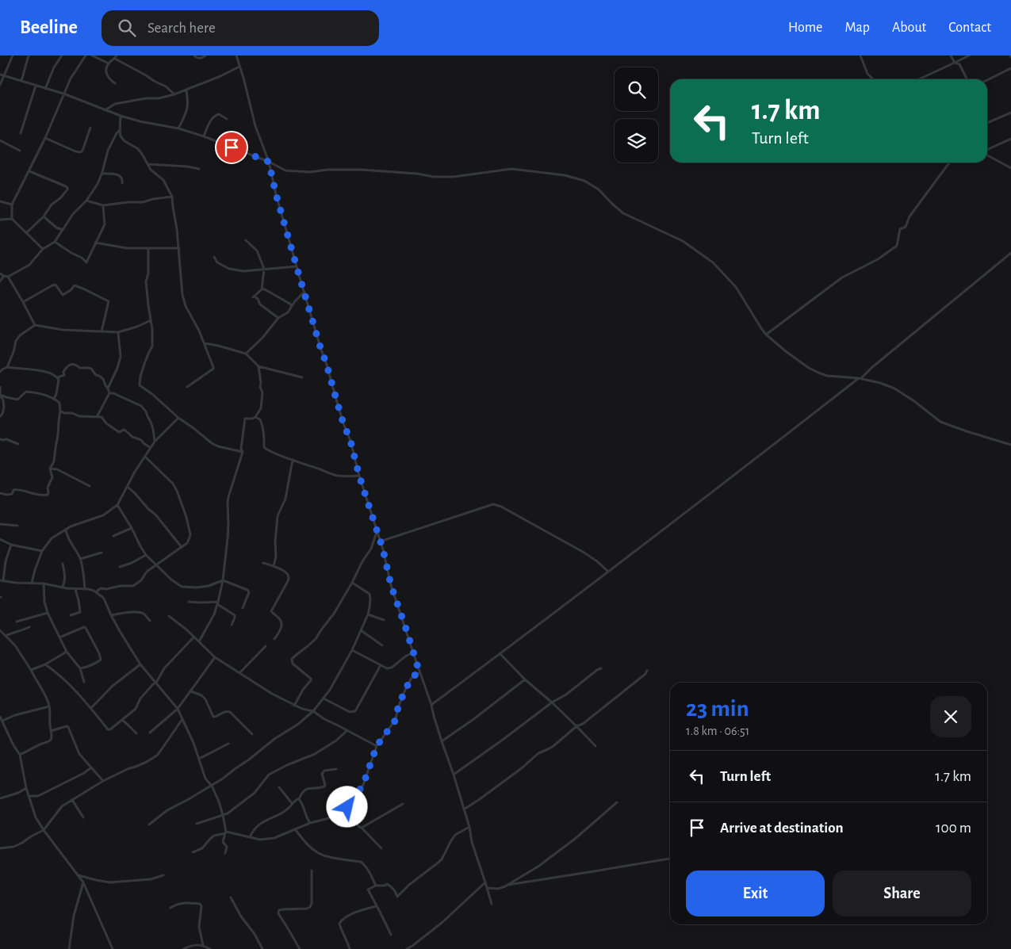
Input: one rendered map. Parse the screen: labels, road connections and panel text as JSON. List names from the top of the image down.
{
  "page": {
    "header": "Beeline",
    "search": "Search here",
    "nav": [
      "Home",
      "Map",
      "About",
      "Contact"
    ],
    "turn": ["1.7 km", "Turn left"],
    "heading": ["23 min", "1.8 km · 06:51"],
    "list": [
      {
        "name": "Turn left",
        "value": "1.7 km"
      },
      {
        "name": "Arrive at destination",
        "value": "100 m"
      }
    ],
    "buttons": ["Exit", "Share"]
  }
}
